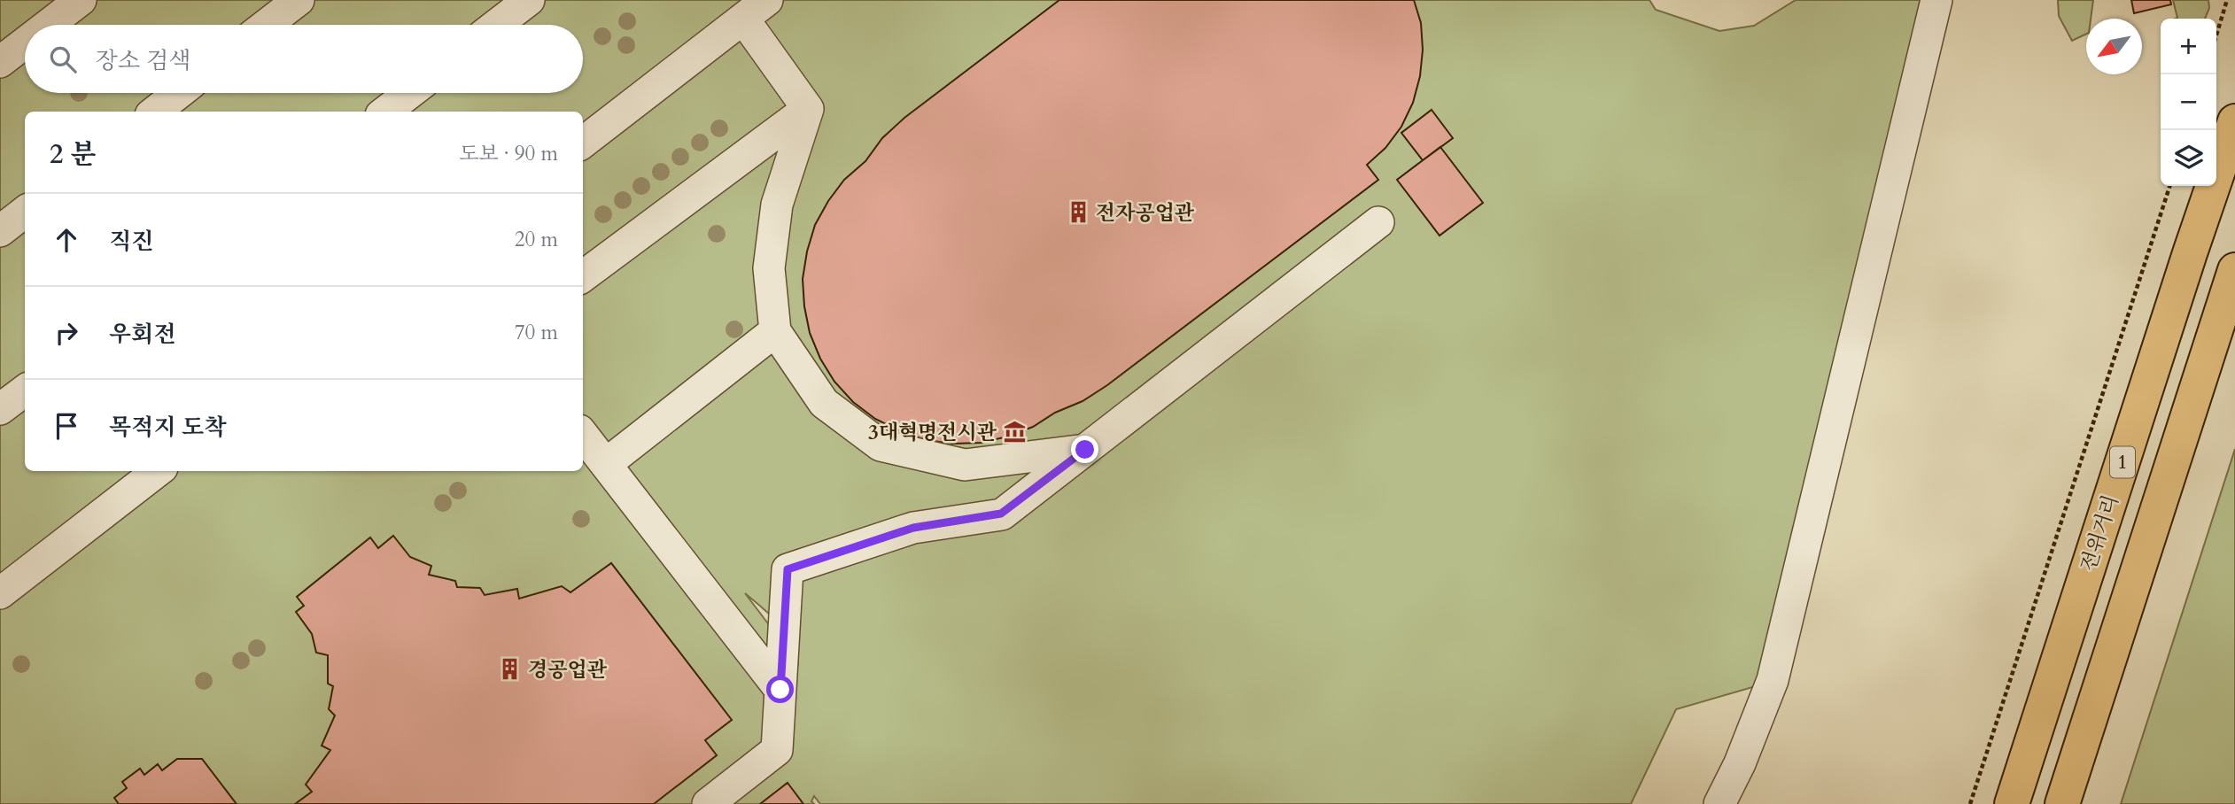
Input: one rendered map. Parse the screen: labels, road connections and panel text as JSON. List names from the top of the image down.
{
  "streets": {
    "main road": ["1", "전위거리"]
  },
  "places": {
    "building": ["전자공업관", "경공업관"],
    "museum": ["3대혁명전시관"]
  },
  "north": "bottom left",
  "page": {
    "map_buttons": ["+", "−"],
    "search": "장소 검색",
    "heading": ["2 분", "도보 · 90 m"],
    "list": [
      ["직진", "20 m"],
      ["우회전", "70 m"],
      "목적지 도착"
    ]
  }
}
